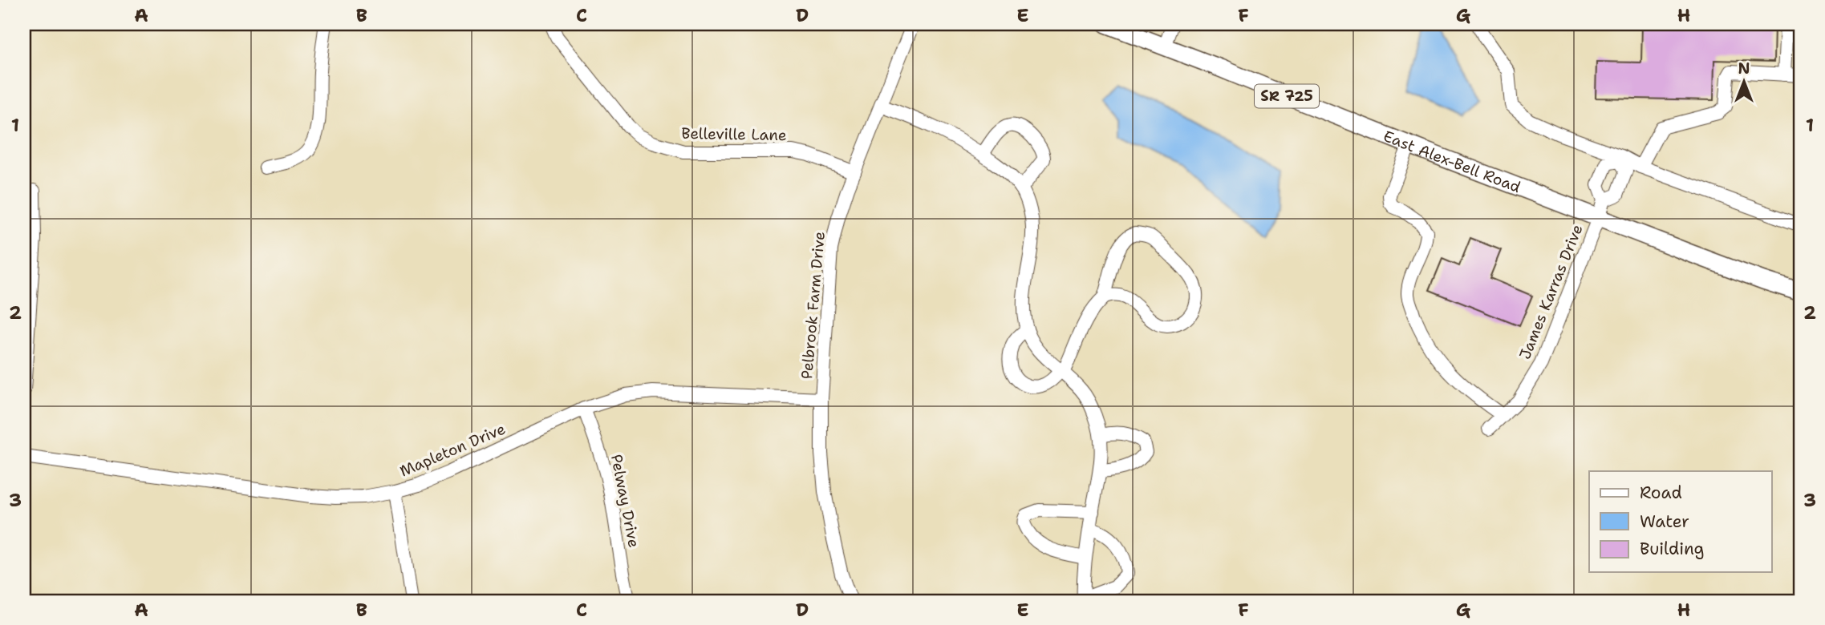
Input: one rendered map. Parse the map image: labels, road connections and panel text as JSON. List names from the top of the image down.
{
  "streets": {
    "main road": ["SR 725", "East Alex-Bell Road"],
    "street": [
      "Belleville Lane",
      "James Karras Drive",
      "Pelbrook Farm Drive",
      "Mapleton Drive",
      "Pelway Drive"
    ]
  },
  "crossings": [
    ["Belleville Lane", "Pelbrook Farm Drive"],
    ["East Alex-Bell Road", "James Karras Drive"],
    ["Pelbrook Farm Drive", "Mapleton Drive"],
    ["Mapleton Drive", "Pelway Drive"]
  ],
  "legend": ["Road", "Water", "Building"],
  "north": "top",
  "grid": {
    "columns": [
      "A",
      "B",
      "C",
      "D",
      "E",
      "F",
      "G",
      "H"
    ],
    "rows": ["1", "2", "3"]
  }
}
